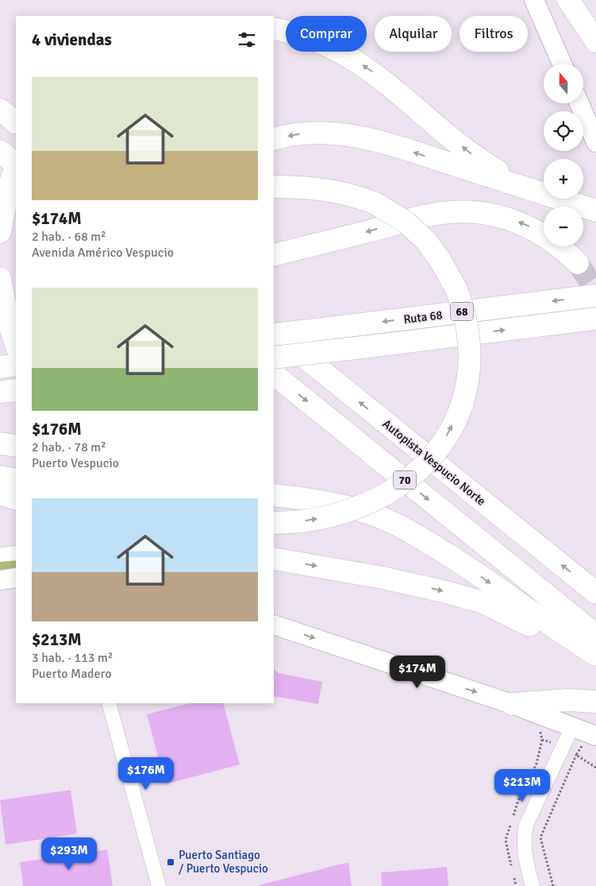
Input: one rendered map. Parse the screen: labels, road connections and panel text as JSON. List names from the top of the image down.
{
  "streets": {
    "highway": [
      "68",
      "Ruta 68",
      "Autopista Vespucio Norte",
      "70"
    ]
  },
  "places": {
    "transit": ["Puerto Santiago / Puerto Vespucio"]
  },
  "north": "top",
  "page": {
    "chip": ["Comprar", "Alquilar", "Filtros"],
    "heading": "4 viviendas",
    "map_buttons": ["+", "−"],
    "list": [
      {
        "name": "$174M",
        "note": "2 hab. · 68 m² · Avenida Américo Vespucio"
      },
      {
        "name": "$176M",
        "note": "2 hab. · 78 m² · Puerto Vespucio"
      },
      {
        "name": "$213M",
        "note": "3 hab. · 113 m² · Puerto Madero"
      }
    ],
    "price": [
      "$174M",
      "$176M",
      "$213M",
      "$293M"
    ]
  }
}
